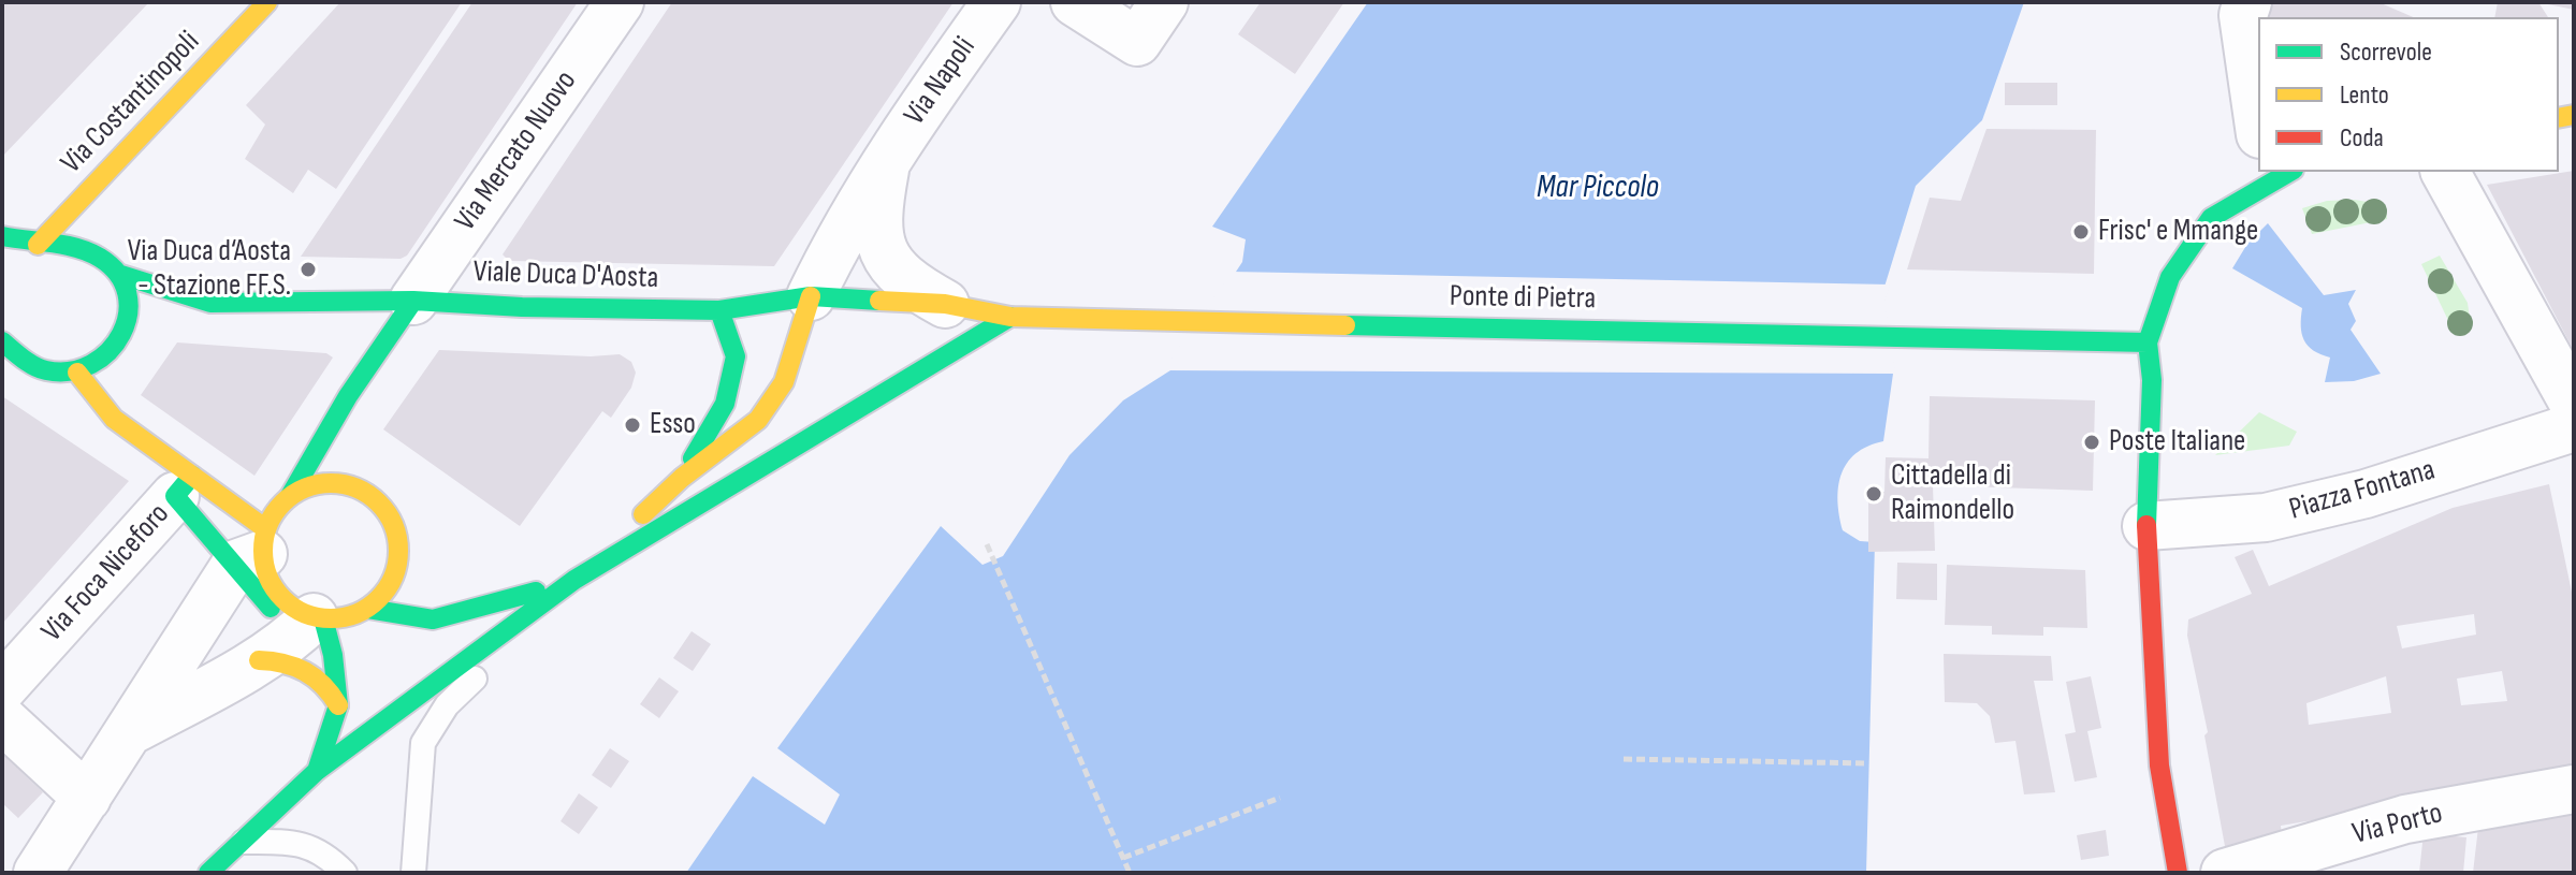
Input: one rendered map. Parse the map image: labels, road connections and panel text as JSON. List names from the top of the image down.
{
  "streets": {
    "main road": ["Via Costantinopoli", "Viale Duca D'Aosta", "Ponte di Pietra"],
    "street": [
      "Via Napoli",
      "Via Mercato Nuovo",
      "Piazza Fontana",
      "Via Foca Niceforo",
      "Via Porto"
    ]
  },
  "crossings": [
    ["Via Napoli", "Viale Duca D'Aosta"],
    ["Via Costantinopoli", "Viale Duca D'Aosta"],
    ["Via Mercato Nuovo", "Viale Duca D'Aosta"],
    ["Viale Duca D'Aosta", "Ponte di Pietra"]
  ],
  "water": ["Mar Piccolo"],
  "places": [
    "Frisc' e Mmange",
    "Via Duca d‘Aosta - Stazione FF.S.",
    "Esso",
    "Poste Italiane",
    "Cittadella di Raimondello"
  ],
  "legend": ["Scorrevole", "Lento", "Coda"]
}
